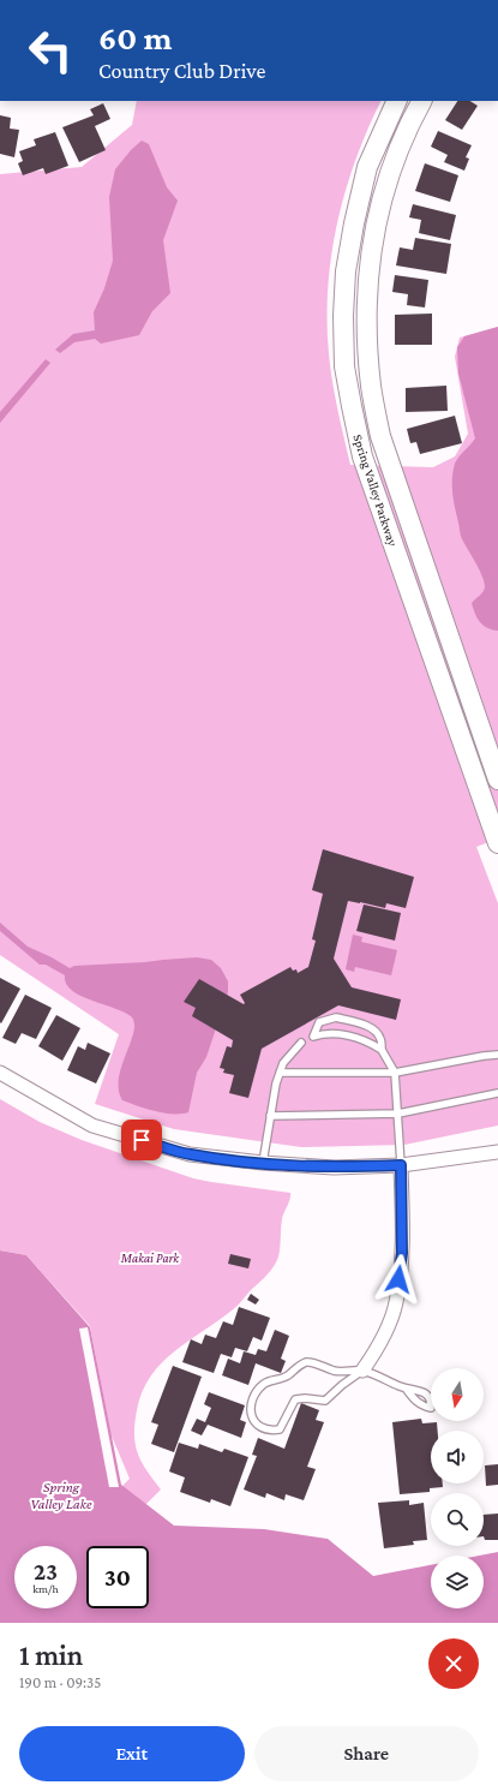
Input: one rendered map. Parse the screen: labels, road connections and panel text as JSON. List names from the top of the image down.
{
  "streets": {
    "street": ["Spring Valley Parkway"]
  },
  "water": ["Spring Valley Lake"],
  "parks": ["Makai Park"],
  "north": "bottom",
  "page": {
    "turn": ["60 m", "Country Club Drive"],
    "speed": "23 km/h",
    "limit": "30",
    "heading": ["1 min", "190 m · 09:35"],
    "buttons": ["Exit", "Share"]
  }
}
